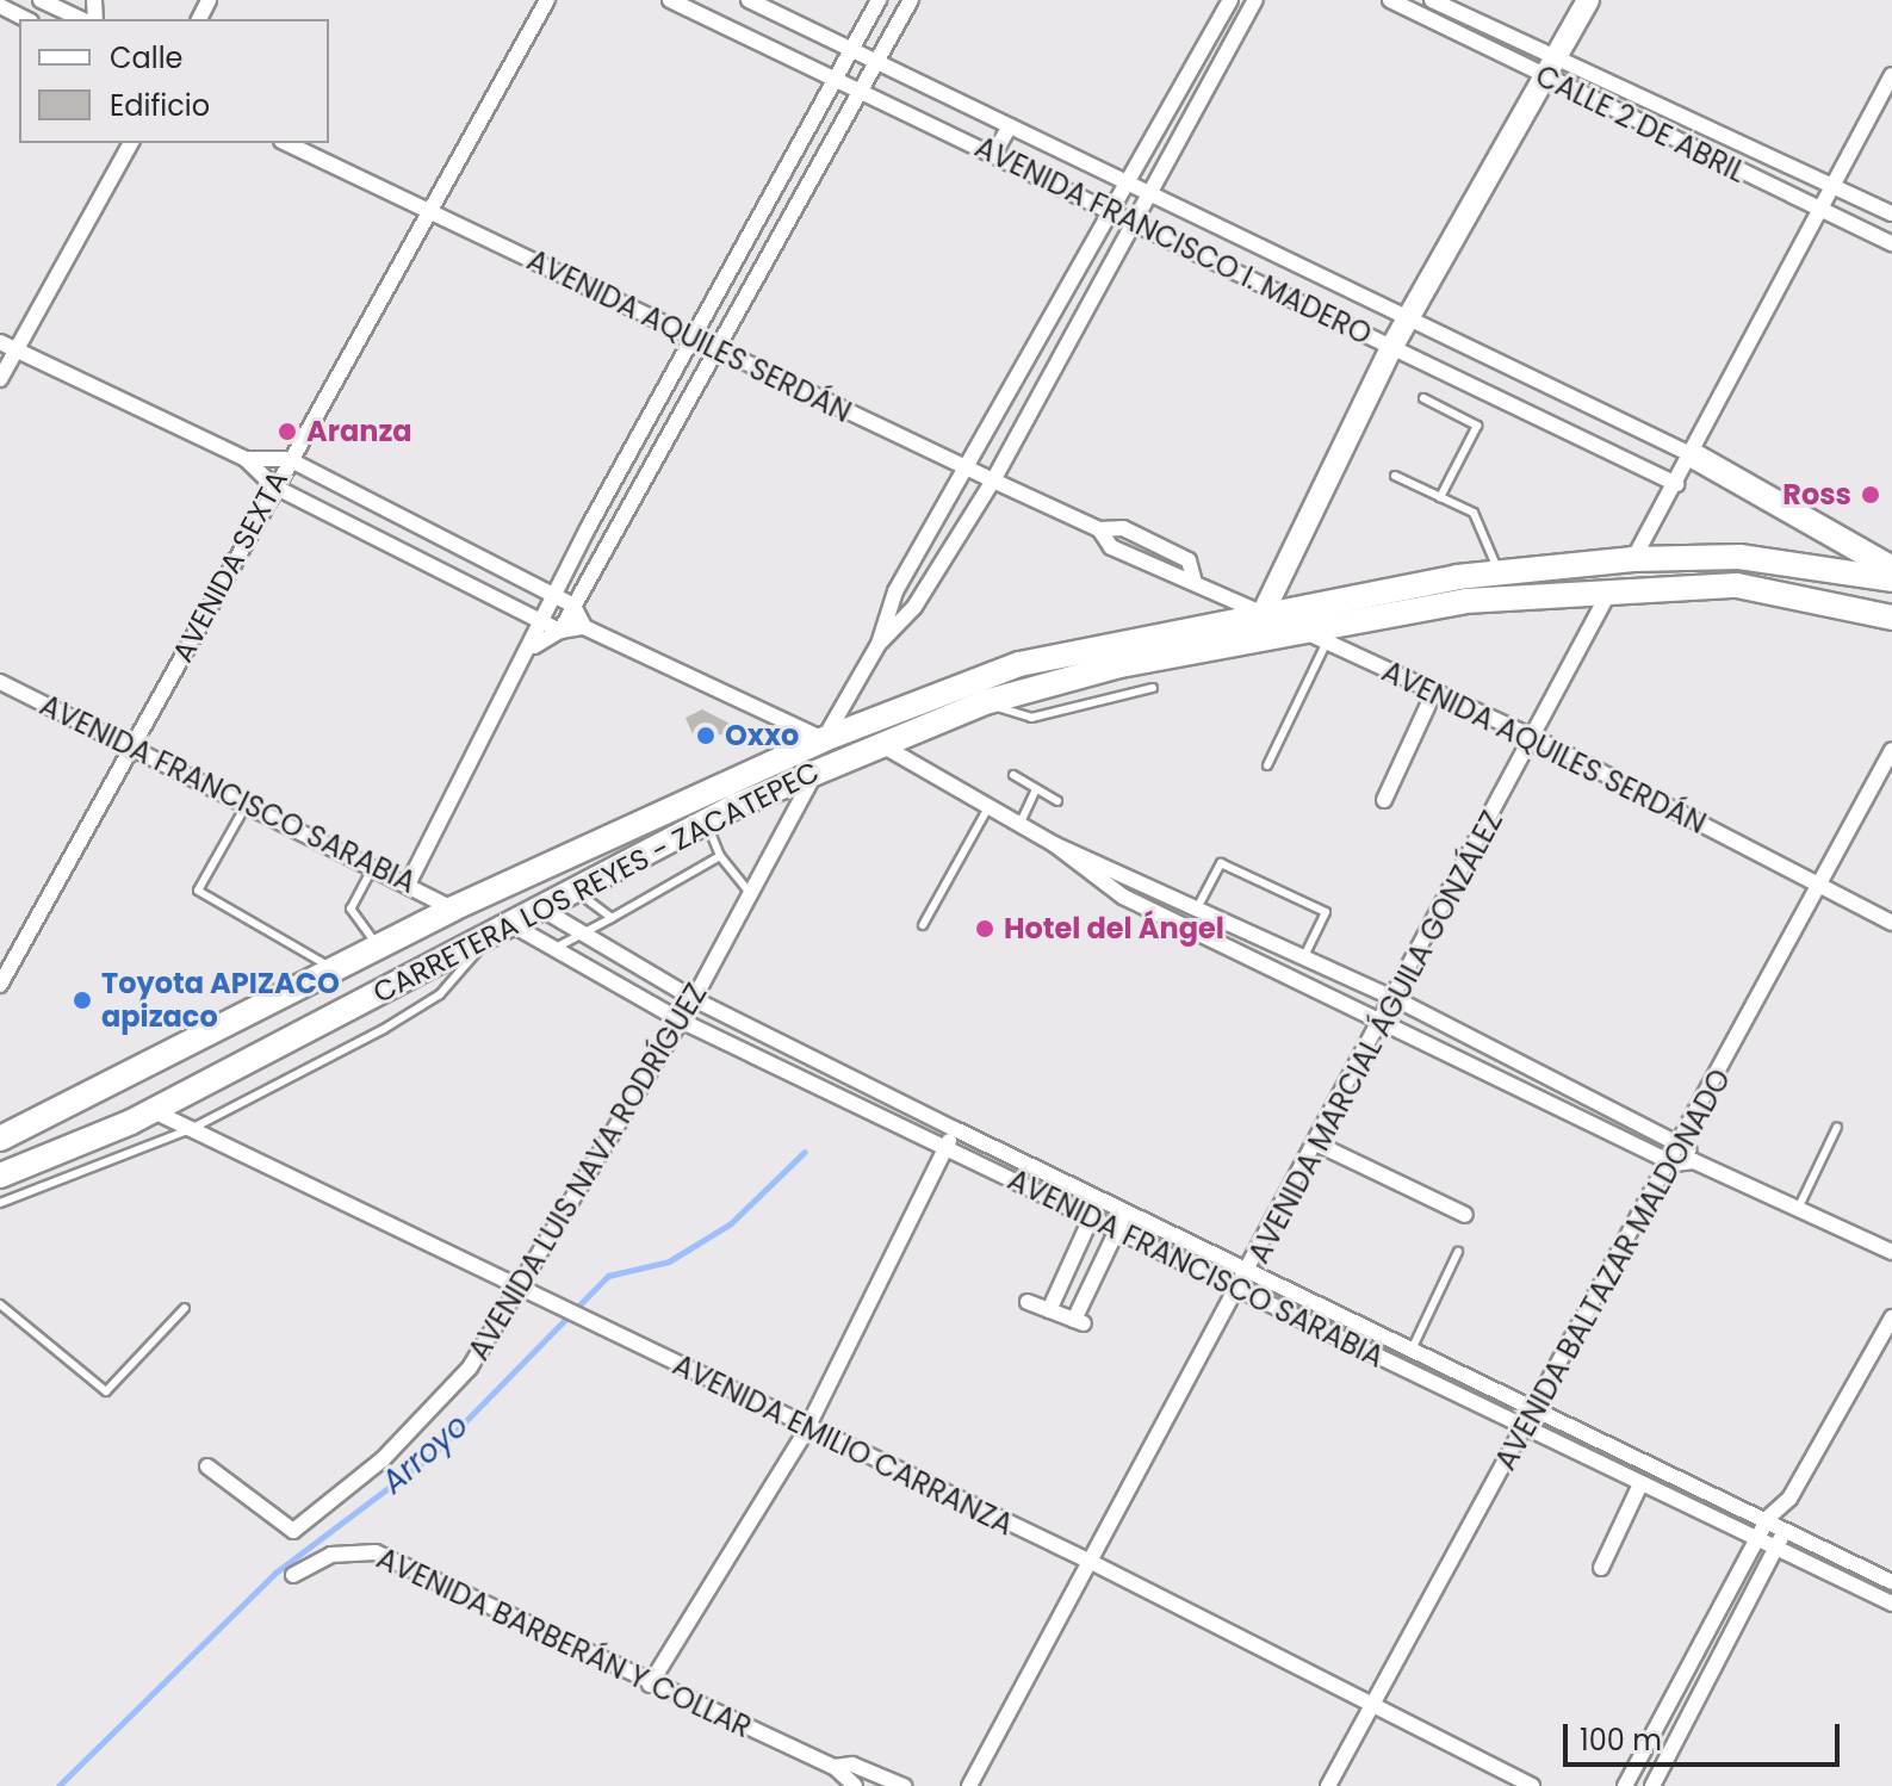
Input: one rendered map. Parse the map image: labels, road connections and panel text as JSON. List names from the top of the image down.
{
  "streets": {
    "main road": ["CARRETERA LOS REYES - ZACATEPEC"],
    "street": [
      "CALLE 2 DE ABRIL",
      "AVENIDA FRANCISCO I. MADERO",
      "AVENIDA AQUILES SERDÁN",
      "AVENIDA SEXTA",
      "AVENIDA FRANCISCO SARABIA",
      "AVENIDA MARCIAL ÁGUILA GONZÁLEZ",
      "AVENIDA LUIS NAVA RODRÍGUEZ",
      "AVENIDA BALTAZAR MALDONADO",
      "AVENIDA EMILIO CARRANZA",
      "AVENIDA BARBERÁN Y COLLAR"
    ]
  },
  "crossings": [
    ["AVENIDA AQUILES SERDÁN", "AVENIDA SEXTA"],
    ["AVENIDA AQUILES SERDÁN", "CARRETERA LOS REYES - ZACATEPEC"],
    ["AVENIDA AQUILES SERDÁN", "AVENIDA MARCIAL ÁGUILA GONZÁLEZ"],
    ["AVENIDA AQUILES SERDÁN", "AVENIDA BALTAZAR MALDONADO"],
    ["AVENIDA SEXTA", "AVENIDA FRANCISCO SARABIA"],
    ["AVENIDA FRANCISCO SARABIA", "CARRETERA LOS REYES - ZACATEPEC"],
    ["AVENIDA FRANCISCO SARABIA", "AVENIDA MARCIAL ÁGUILA GONZÁLEZ"],
    ["AVENIDA FRANCISCO SARABIA", "AVENIDA LUIS NAVA RODRÍGUEZ"],
    ["AVENIDA FRANCISCO SARABIA", "AVENIDA BALTAZAR MALDONADO"],
    ["CARRETERA LOS REYES - ZACATEPEC", "AVENIDA MARCIAL ÁGUILA GONZÁLEZ"],
    ["CARRETERA LOS REYES - ZACATEPEC", "AVENIDA LUIS NAVA RODRÍGUEZ"],
    ["CARRETERA LOS REYES - ZACATEPEC", "AVENIDA EMILIO CARRANZA"],
    ["AVENIDA MARCIAL ÁGUILA GONZÁLEZ", "AVENIDA EMILIO CARRANZA"],
    ["AVENIDA LUIS NAVA RODRÍGUEZ", "AVENIDA EMILIO CARRANZA"],
    ["AVENIDA BALTAZAR MALDONADO", "AVENIDA EMILIO CARRANZA"]
  ],
  "water": ["Arroyo"],
  "places": [
    "Aranza",
    "Ross",
    "Oxxo",
    "Hotel del Ángel",
    "Toyota APIZACO apizaco"
  ],
  "legend": ["Calle", "Edificio"],
  "scale_bar": "100 m"
}
